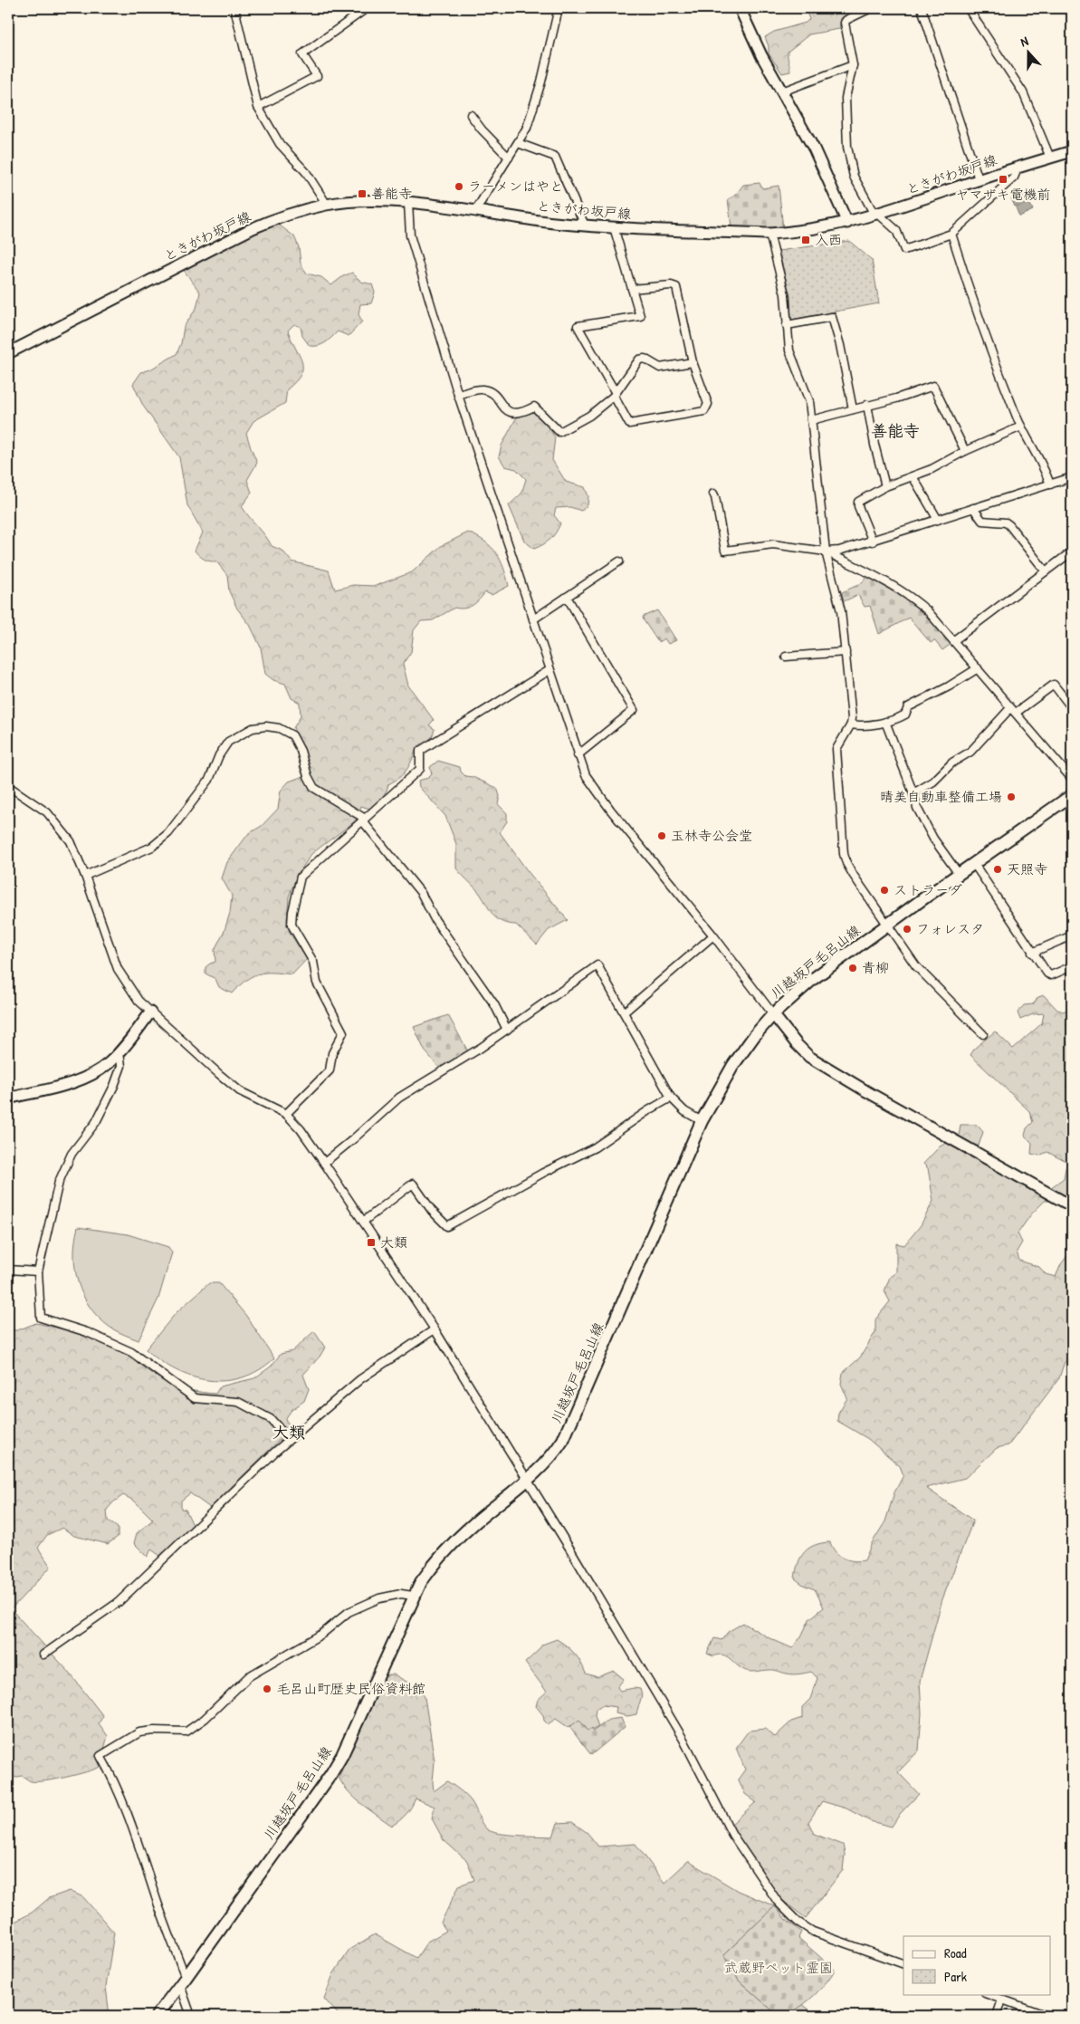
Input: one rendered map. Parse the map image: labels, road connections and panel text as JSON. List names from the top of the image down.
{
  "streets": {
    "main road": ["ときがわ坂戸線", "川越坂戸毛呂山線"]
  },
  "districts": ["善能寺", "大類"],
  "parks": ["武蔵野ペット霊園"],
  "places": {
    "transit": [
      "ヤマザキ電機前",
      "善能寺",
      "入西",
      "大類"
    ],
    "other": [
      "ラーメンはやと",
      "晴美自動車整備工場",
      "玉林寺公会堂",
      "天照寺",
      "ストラーダ",
      "フォレスタ",
      "青柳",
      "毛呂山町歴史民俗資料館"
    ]
  },
  "legend": ["Road", "Park"],
  "north": "top"
}
